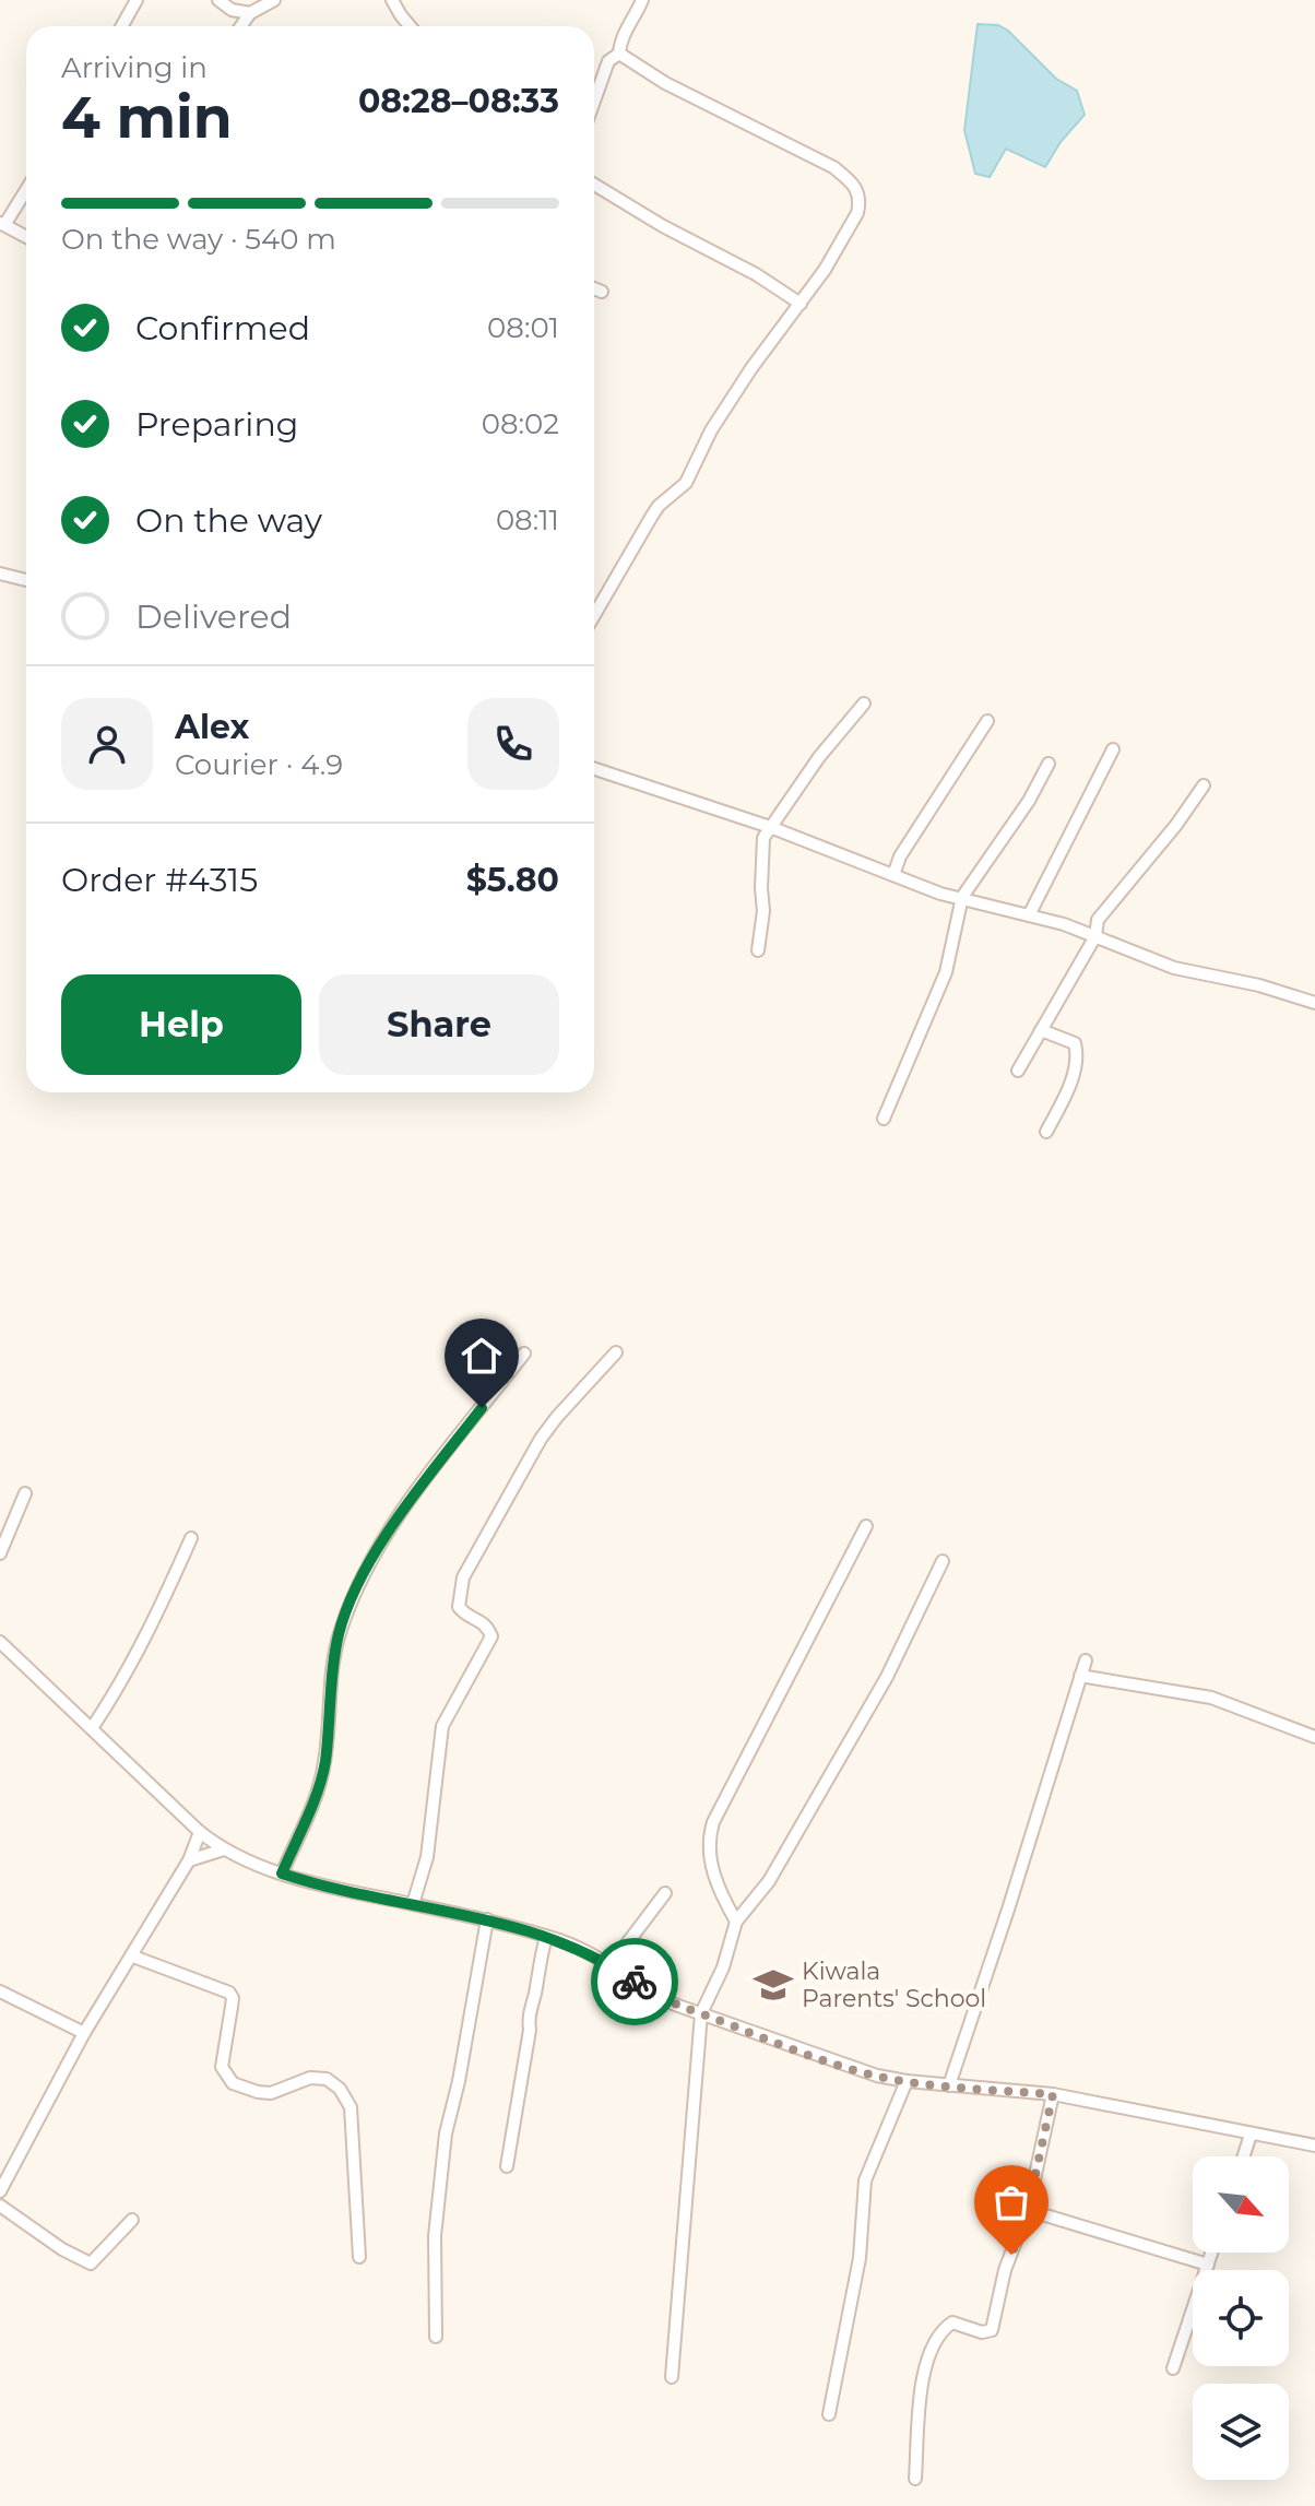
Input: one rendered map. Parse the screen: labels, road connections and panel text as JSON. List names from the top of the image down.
{
  "places": {
    "school or university": ["Kiwala Parents' School"]
  },
  "north": "bottom right",
  "page": {
    "heading": ["4 min", "Arriving in", "08:28–08:33"],
    "panel": [
      "Alex",
      "Courier · 4.9",
      "Order #4315",
      "$5.80"
    ],
    "bar": "On the way · 540 m",
    "list": [
      ["Confirmed", "08:01"],
      ["Preparing", "08:02"],
      ["On the way", "08:11"],
      "Delivered"
    ],
    "buttons": ["Help", "Share"]
  }
}
